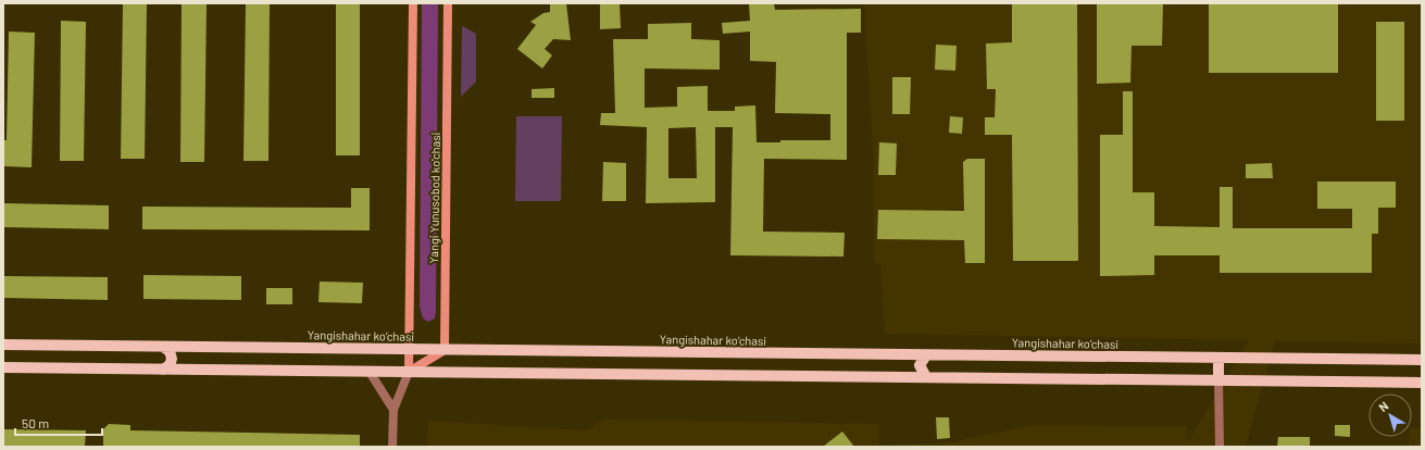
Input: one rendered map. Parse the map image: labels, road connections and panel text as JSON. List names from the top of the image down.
{
  "streets": {
    "main road": ["Yangi Yunusobod ko'chasi", "Yangishahar ko‘chasi"]
  },
  "crossings": [
    ["Yangi Yunusobod ko'chasi", "Yangishahar ko‘chasi"]
  ],
  "scale_bar": "50 m",
  "north": "top left"
}
